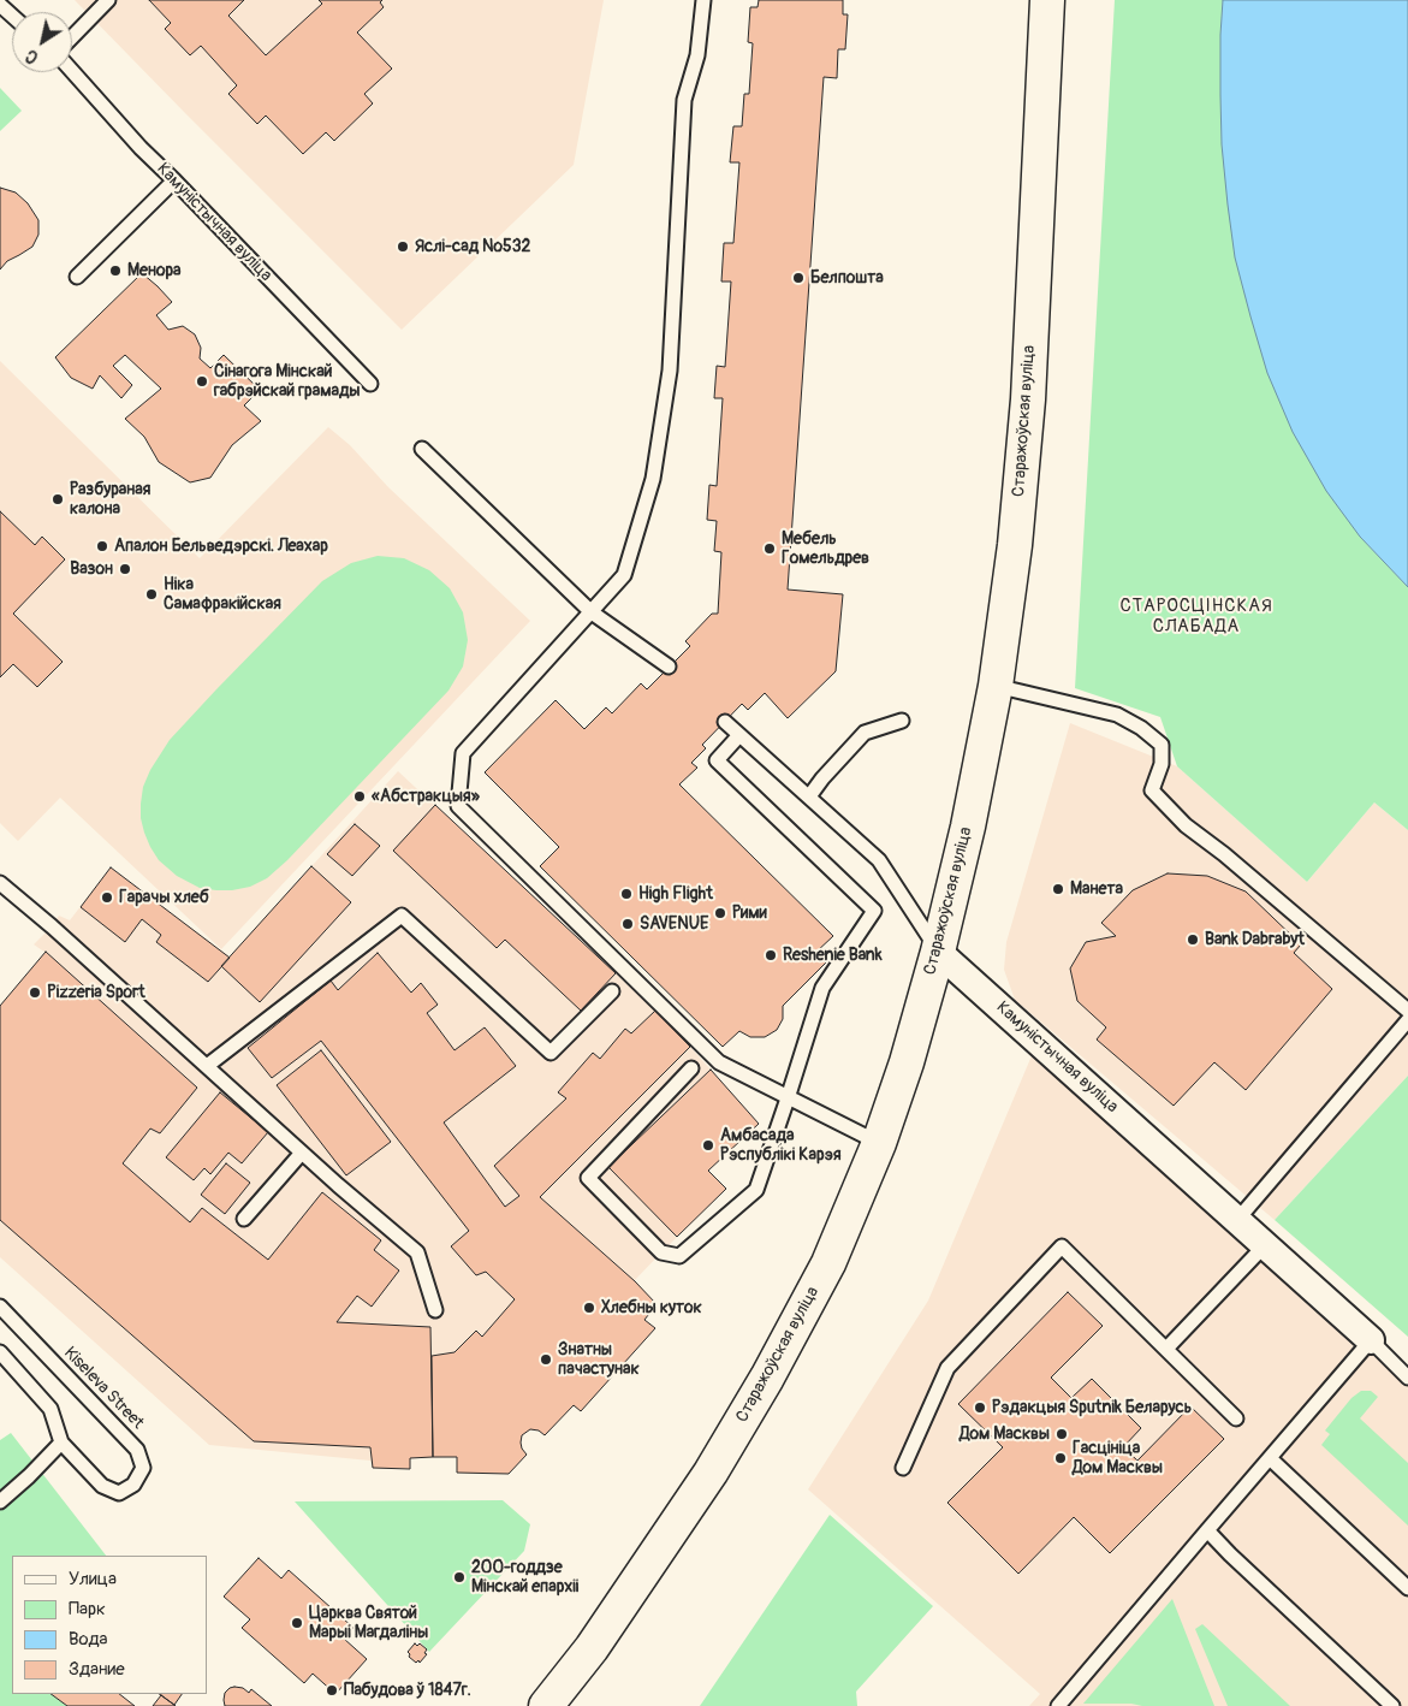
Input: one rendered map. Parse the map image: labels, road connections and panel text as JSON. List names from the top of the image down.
{
  "streets": {
    "main road": ["Старажоўская вуліца"],
    "street": ["Камуністычная вуліца"],
    "lane": ["Kiseleva Street"]
  },
  "crossings": [
    ["Камуністычная вуліца", "Старажоўская вуліца"]
  ],
  "districts": ["СТАРОСЦІНСКАЯ СЛАБАДА"],
  "places": [
    "Яслі-сад №532",
    "Менора",
    "Белпошта",
    "Сінагога Мінскай габрэйскай грамады",
    "Разбураная калона",
    "Апалон Бельведэрскі. Леахар",
    "Мебель Гомельдрев",
    "Вазон",
    "Ніка Самафракійская",
    "«Абстракцыя»",
    "Манета",
    "High Flight",
    "Гарачы хлеб",
    "Рими",
    "SAVENUE",
    "Bank Dabrabyt",
    "Reshenie Bank",
    "Pizzeria Sport",
    "Амбасада Рэспублікі Карэя",
    "Хлебны куток",
    "Знатны пачастунак",
    "Рэдакцыя Sputnik Беларусь",
    "Дом Масквы",
    "Гасцініца Дом Масквы",
    "200-годдзе Мінскай епархіі",
    "Царква Святой Марыі Магдаліны",
    "Пабудова ў 1847г."
  ],
  "legend": [
    "Улица",
    "Парк",
    "Вода",
    "Здание"
  ],
  "north": "bottom left"
}
